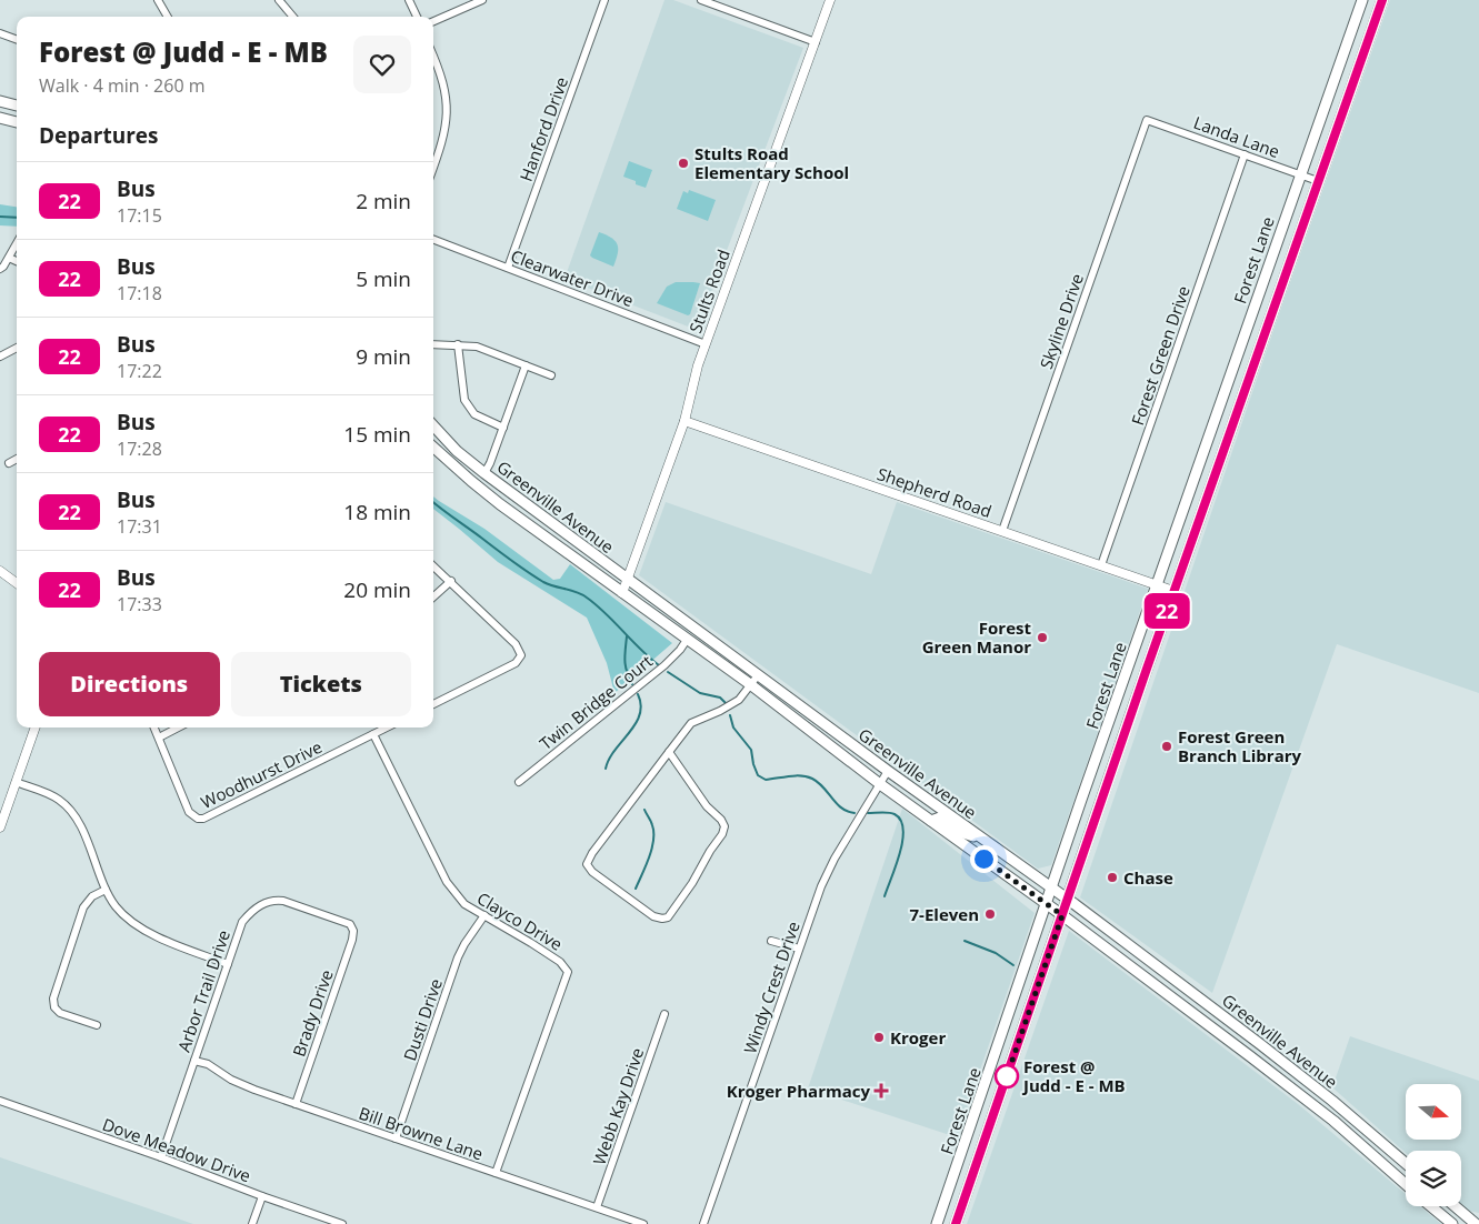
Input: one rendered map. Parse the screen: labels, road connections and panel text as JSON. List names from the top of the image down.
{
  "streets": {
    "main road": ["Forest Lane", "Greenville Avenue"],
    "street": [
      "Hanford Drive",
      "Landa Lane",
      "Clearwater Drive",
      "Stults Road",
      "Skyline Drive",
      "Forest Green Drive",
      "Shepherd Road",
      "Twin Bridge Court",
      "Woodhurst Drive",
      "Clayco Drive",
      "Windy Crest Drive",
      "Arbor Trail Drive",
      "Brady Drive",
      "Dusti Drive",
      "Webb Kay Drive",
      "Bill Browne Lane",
      "Dove Meadow Drive"
    ]
  },
  "crossings": [
    ["Hanford Drive", "Clearwater Drive"],
    ["Landa Lane", "Forest Lane"],
    ["Landa Lane", "Skyline Drive"],
    ["Landa Lane", "Forest Green Drive"],
    ["Forest Lane", "Shepherd Road"],
    ["Forest Lane", "Greenville Avenue"],
    ["Clearwater Drive", "Stults Road"],
    ["Stults Road", "Shepherd Road"],
    ["Stults Road", "Greenville Avenue"],
    ["Skyline Drive", "Shepherd Road"],
    ["Forest Green Drive", "Shepherd Road"],
    ["Greenville Avenue", "Twin Bridge Court"],
    ["Greenville Avenue", "Windy Crest Drive"],
    ["Woodhurst Drive", "Clayco Drive"],
    ["Clayco Drive", "Dusti Drive"],
    ["Clayco Drive", "Bill Browne Lane"],
    ["Arbor Trail Drive", "Brady Drive"],
    ["Arbor Trail Drive", "Bill Browne Lane"],
    ["Arbor Trail Drive", "Dove Meadow Drive"],
    ["Brady Drive", "Bill Browne Lane"],
    ["Dusti Drive", "Bill Browne Lane"],
    ["Webb Kay Drive", "Bill Browne Lane"]
  ],
  "places": {
    "other": [
      "Stults Road Elementary School",
      "Forest Green Manor",
      "Forest Green Branch Library",
      "Chase",
      "7-Eleven",
      "Kroger",
      "Forest @ Judd - E - MB"
    ],
    "health": ["Kroger Pharmacy"]
  },
  "lines": ["bus line 22"],
  "north": "right",
  "page": {
    "on_map": "22",
    "heading": [
      ["Forest @ Judd - E - MB", "Walk · 4 min · 260 m"],
      "Departures"
    ],
    "list": [
      {
        "mark": "22",
        "name": "Bus",
        "note": "17:15",
        "value": "2 min"
      },
      {
        "mark": "22",
        "name": "Bus",
        "note": "17:18",
        "value": "5 min"
      },
      {
        "mark": "22",
        "name": "Bus",
        "note": "17:22",
        "value": "9 min"
      },
      {
        "mark": "22",
        "name": "Bus",
        "note": "17:28",
        "value": "15 min"
      },
      {
        "mark": "22",
        "name": "Bus",
        "note": "17:31",
        "value": "18 min"
      },
      {
        "mark": "22",
        "name": "Bus",
        "note": "17:33",
        "value": "20 min"
      }
    ],
    "buttons": ["Directions", "Tickets"]
  }
}
